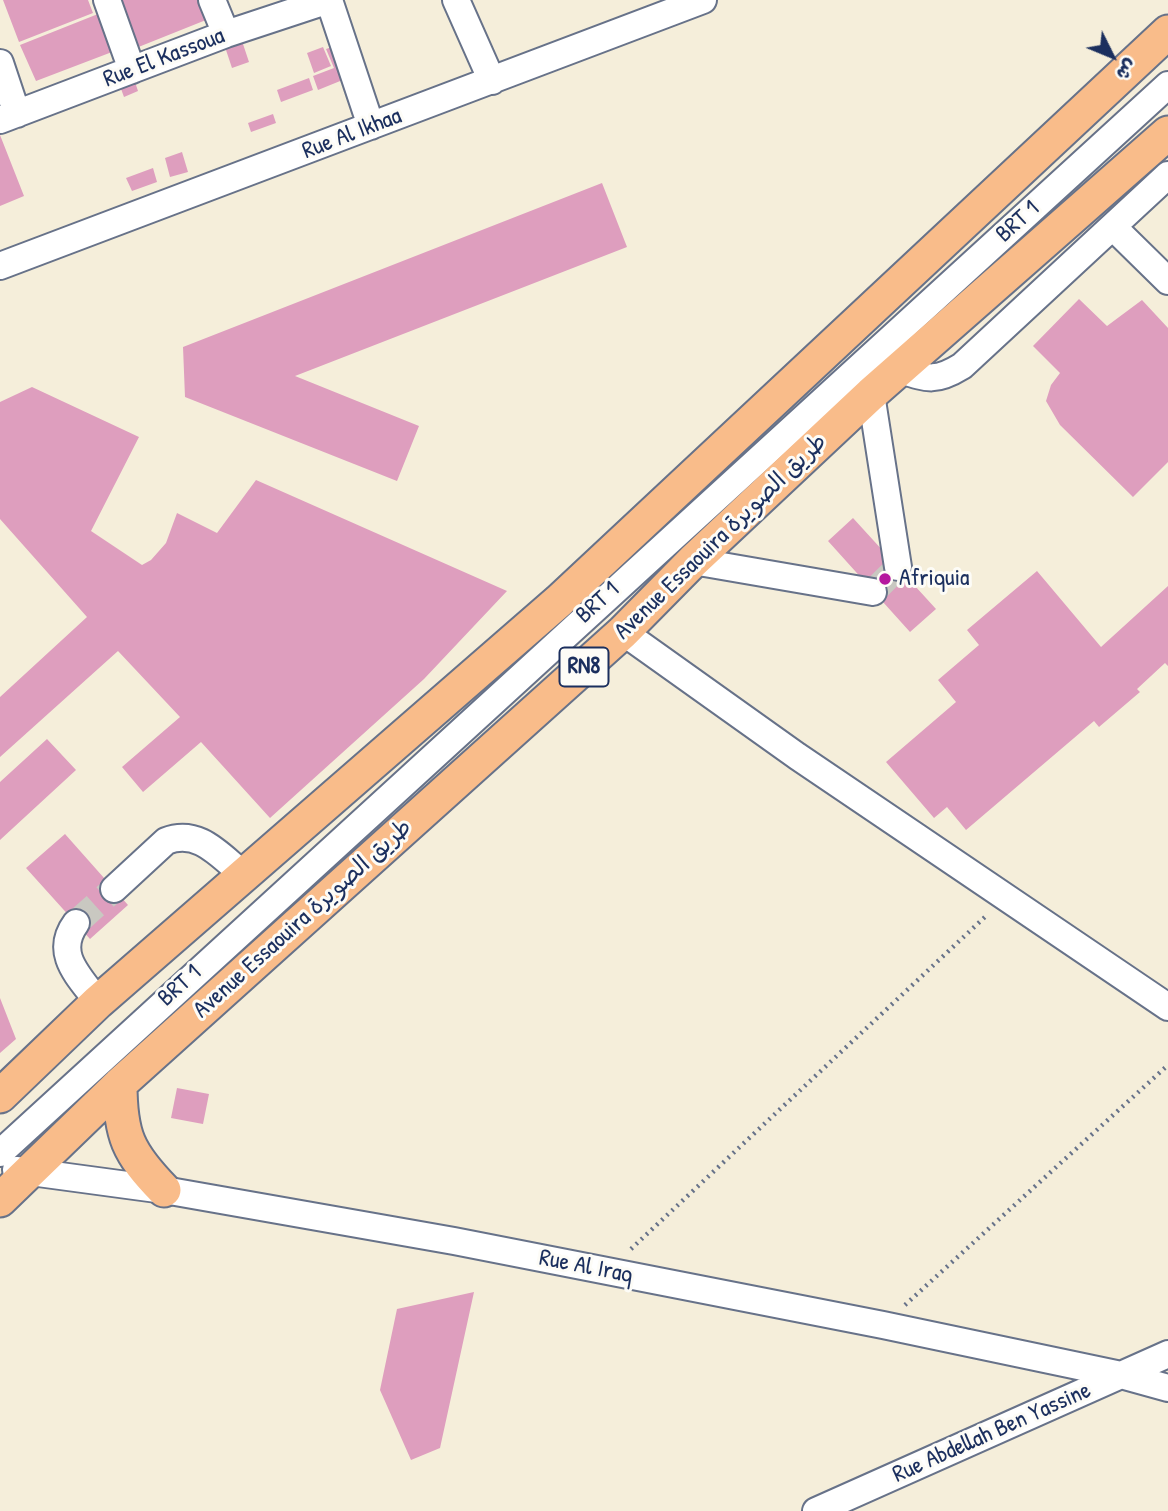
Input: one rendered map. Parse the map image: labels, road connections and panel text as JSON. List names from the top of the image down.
{
  "streets": {
    "main road": ["Avenue Essaouira طريق الصويرة", "RN8"],
    "street": [
      "Rue El Kassoua",
      "Rue Al Ikhaa",
      "BRT 1",
      "Rue Al Iraq",
      "Rue Abdellah Ben Yassine"
    ]
  },
  "crossings": [
    ["Avenue Essaouira طريق الصويرة", "Rue Al Iraq"],
    ["Rue Al Iraq", "Rue Abdellah Ben Yassine"]
  ],
  "places": ["Afriquia"],
  "north": "bottom right"
}
